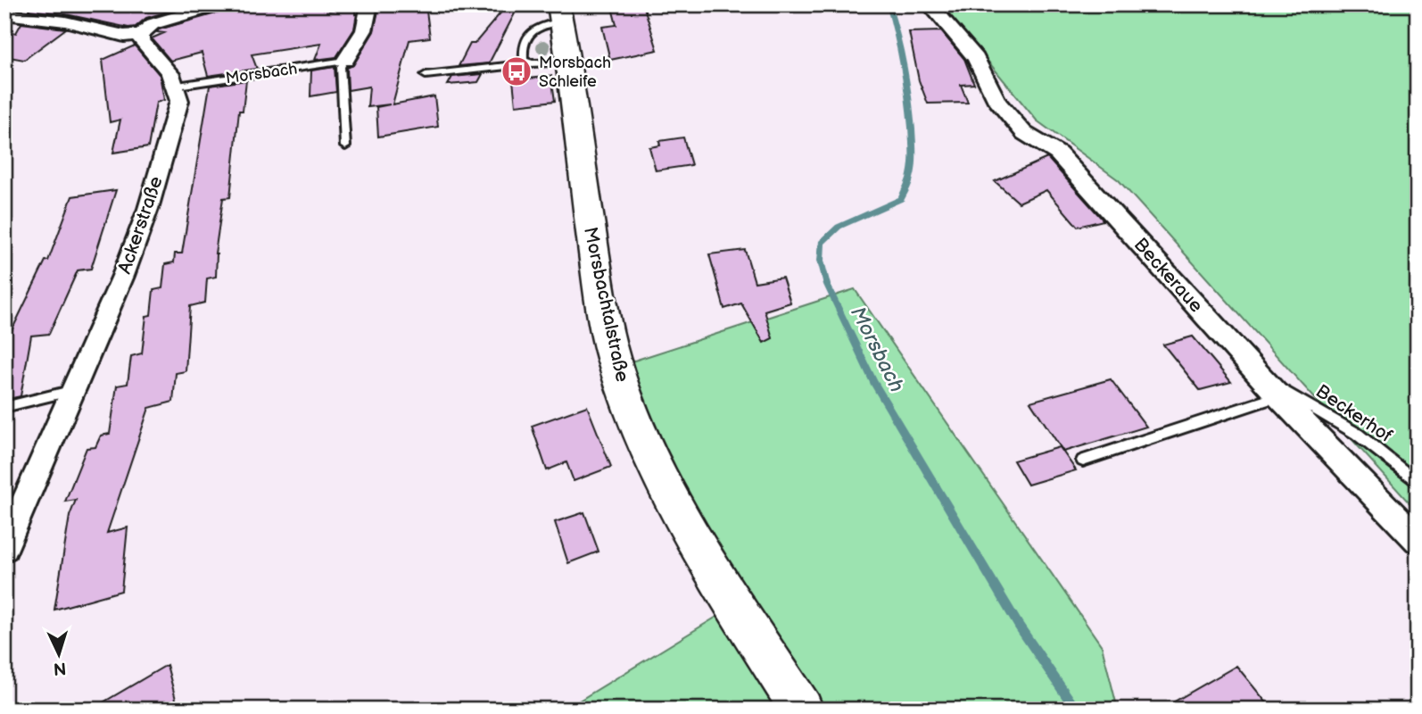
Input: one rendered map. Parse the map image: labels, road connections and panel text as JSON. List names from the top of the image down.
{
  "streets": {
    "main road": ["Morsbachtalstraße"],
    "street": ["Ackerstraße", "Beckeraue"],
    "lane": ["Morsbach", "Beckerhof"]
  },
  "crossings": [
    ["Morsbach", "Ackerstraße"],
    ["Beckeraue", "Beckerhof"]
  ],
  "water": ["Morsbach"],
  "places": {
    "bus stop": ["Morsbach Schleife"]
  },
  "north": "bottom"
}
